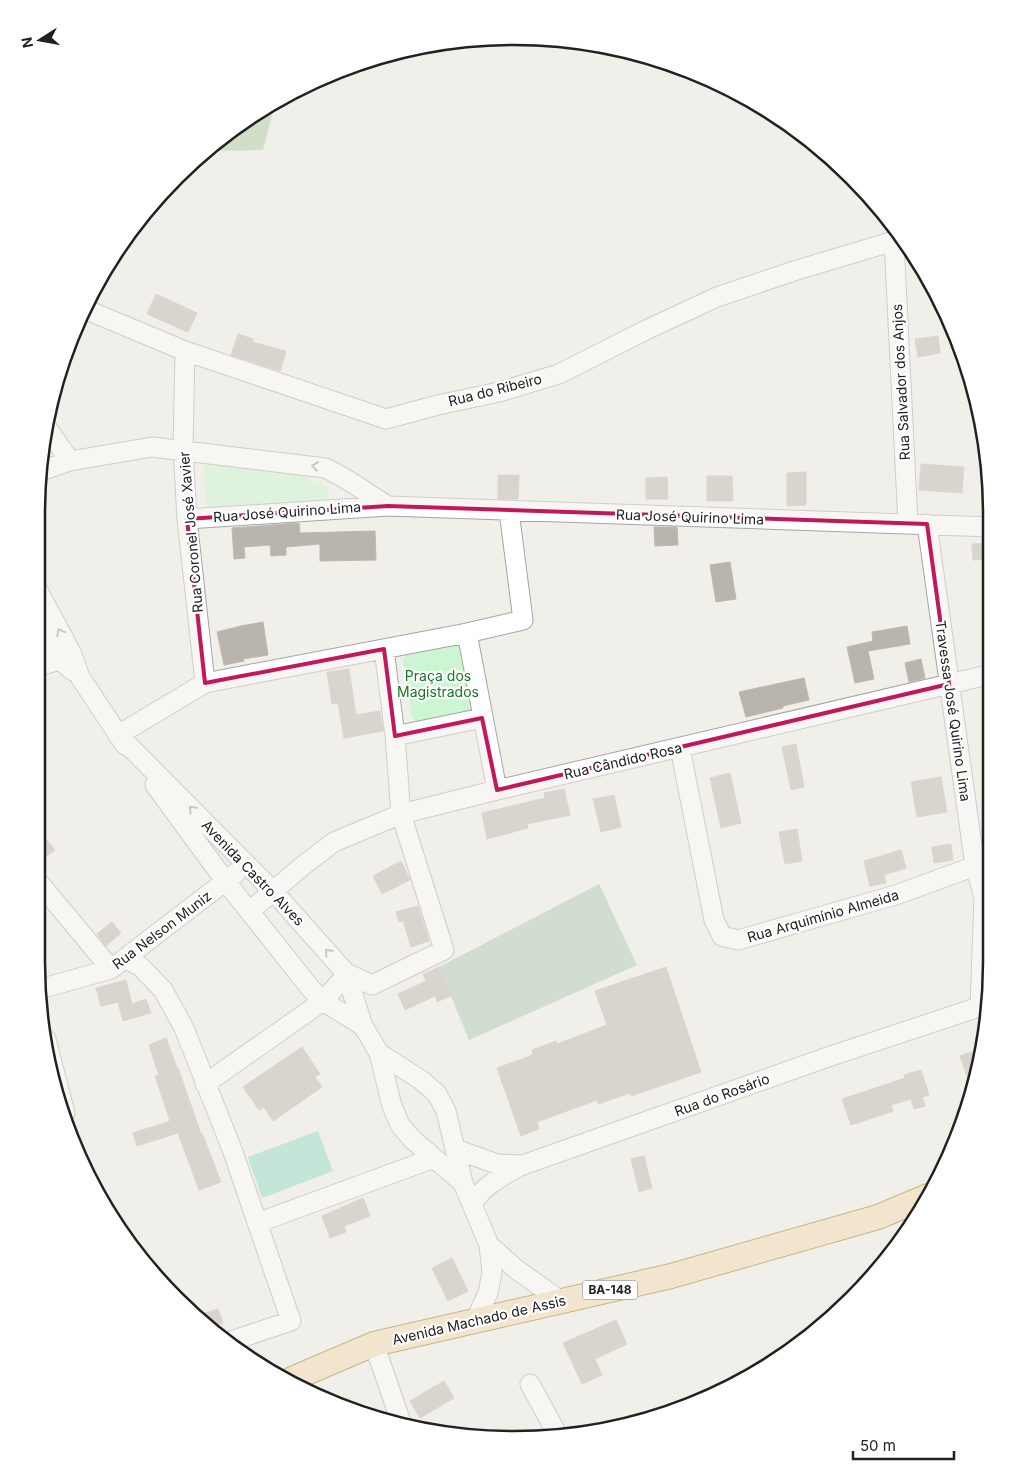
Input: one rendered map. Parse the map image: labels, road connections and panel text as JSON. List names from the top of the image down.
{
  "streets": {
    "main road": ["BA-148", "Avenida Machado de Assis"],
    "street": [
      "Rua Salvador dos Anjos",
      "Rua do Ribeiro",
      "Rua José Quirino Lima",
      "Rua Coronel José Xavier",
      "Travessa José Quirino Lima",
      "Rua Cândido Rosa",
      "Avenida Castro Alves",
      "Rua Arquimínio Almeida",
      "Rua Nelson Muniz",
      "Rua do Rosário"
    ]
  },
  "crossings": [
    ["Rua Salvador dos Anjos", "Rua José Quirino Lima"],
    ["Rua do Ribeiro", "Rua Coronel José Xavier"],
    ["Rua José Quirino Lima", "Rua Coronel José Xavier"],
    ["Rua José Quirino Lima", "Travessa José Quirino Lima"],
    ["Travessa José Quirino Lima", "Rua Cândido Rosa"],
    ["Travessa José Quirino Lima", "Rua Arquimínio Almeida"],
    ["Rua Cândido Rosa", "Avenida Castro Alves"],
    ["Rua Cândido Rosa", "Rua Arquimínio Almeida"],
    ["Avenida Castro Alves", "Rua Nelson Muniz"],
    ["Avenida Castro Alves", "Rua do Rosário"]
  ],
  "parks": ["Praça dos Magistrados"],
  "scale_bar": "50 m",
  "north": "left"
}
